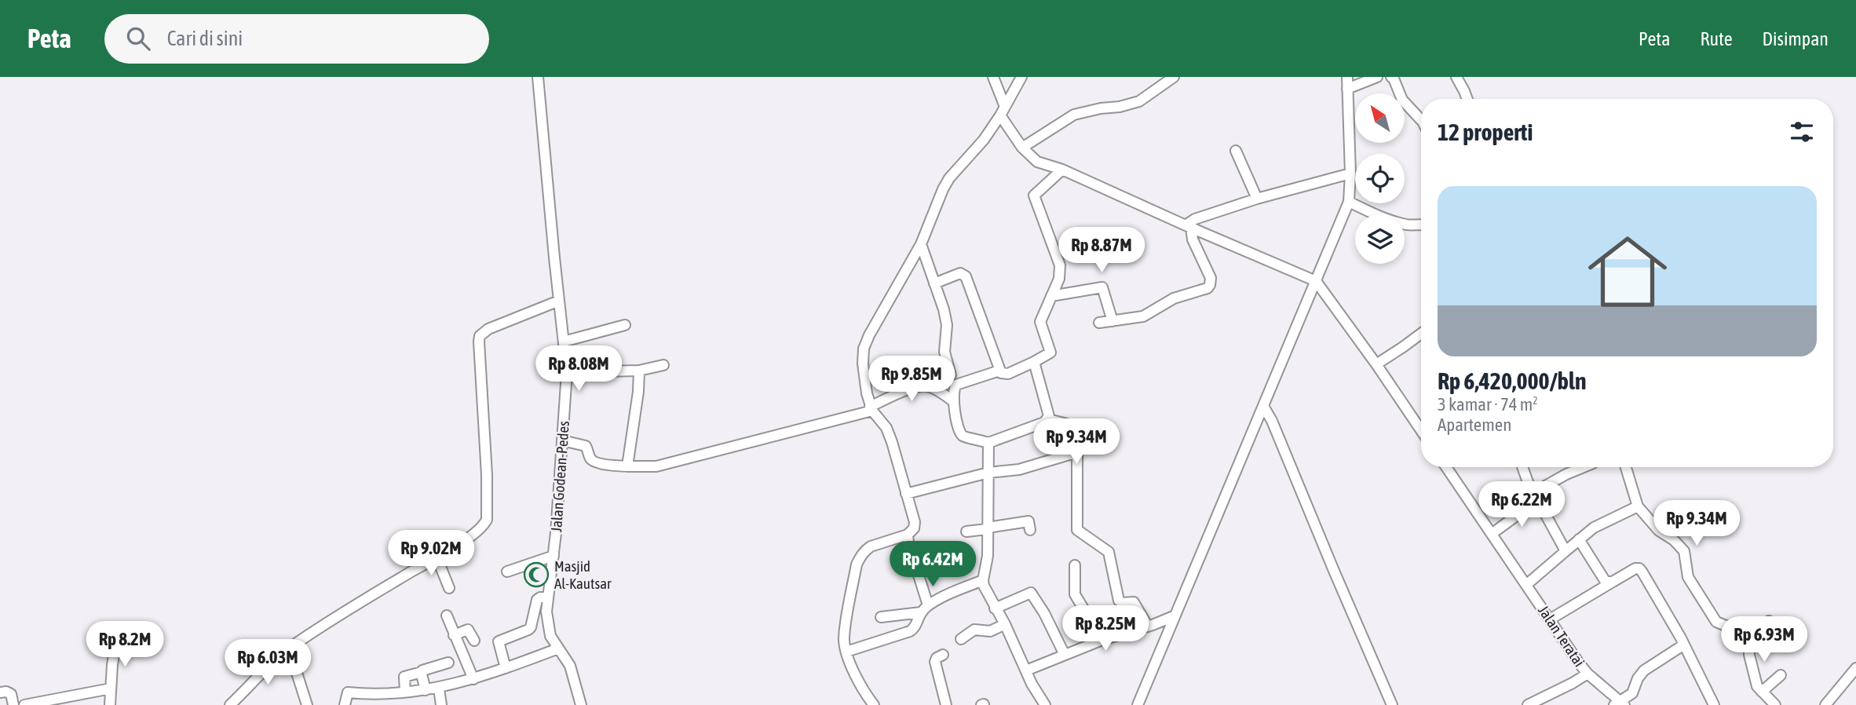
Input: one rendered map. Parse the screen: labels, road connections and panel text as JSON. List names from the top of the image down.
{
  "streets": {
    "street": ["Jalan Godean-Pedes", "Jalan Teratai"]
  },
  "places": {
    "mosque": ["Masjid Al-Kautsar"]
  },
  "north": "top left",
  "page": {
    "header": "Peta",
    "search": "Cari di sini",
    "nav": ["Peta", "Rute", "Disimpan"],
    "heading": "12 properti",
    "list": [
      {
        "name": "Rp 6,420,000/bln",
        "note": "3 kamar · 74 m² · Apartemen"
      }
    ],
    "price": [
      "Rp 8.87M",
      "Rp 8.08M",
      "Rp 9.85M",
      "Rp 9.34M",
      "Rp 6.22M",
      "Rp 9.34M",
      "Rp 9.02M",
      "Rp 6.42M",
      "Rp 8.25M",
      "Rp 6.93M",
      "Rp 8.2M",
      "Rp 6.03M"
    ]
  }
}
